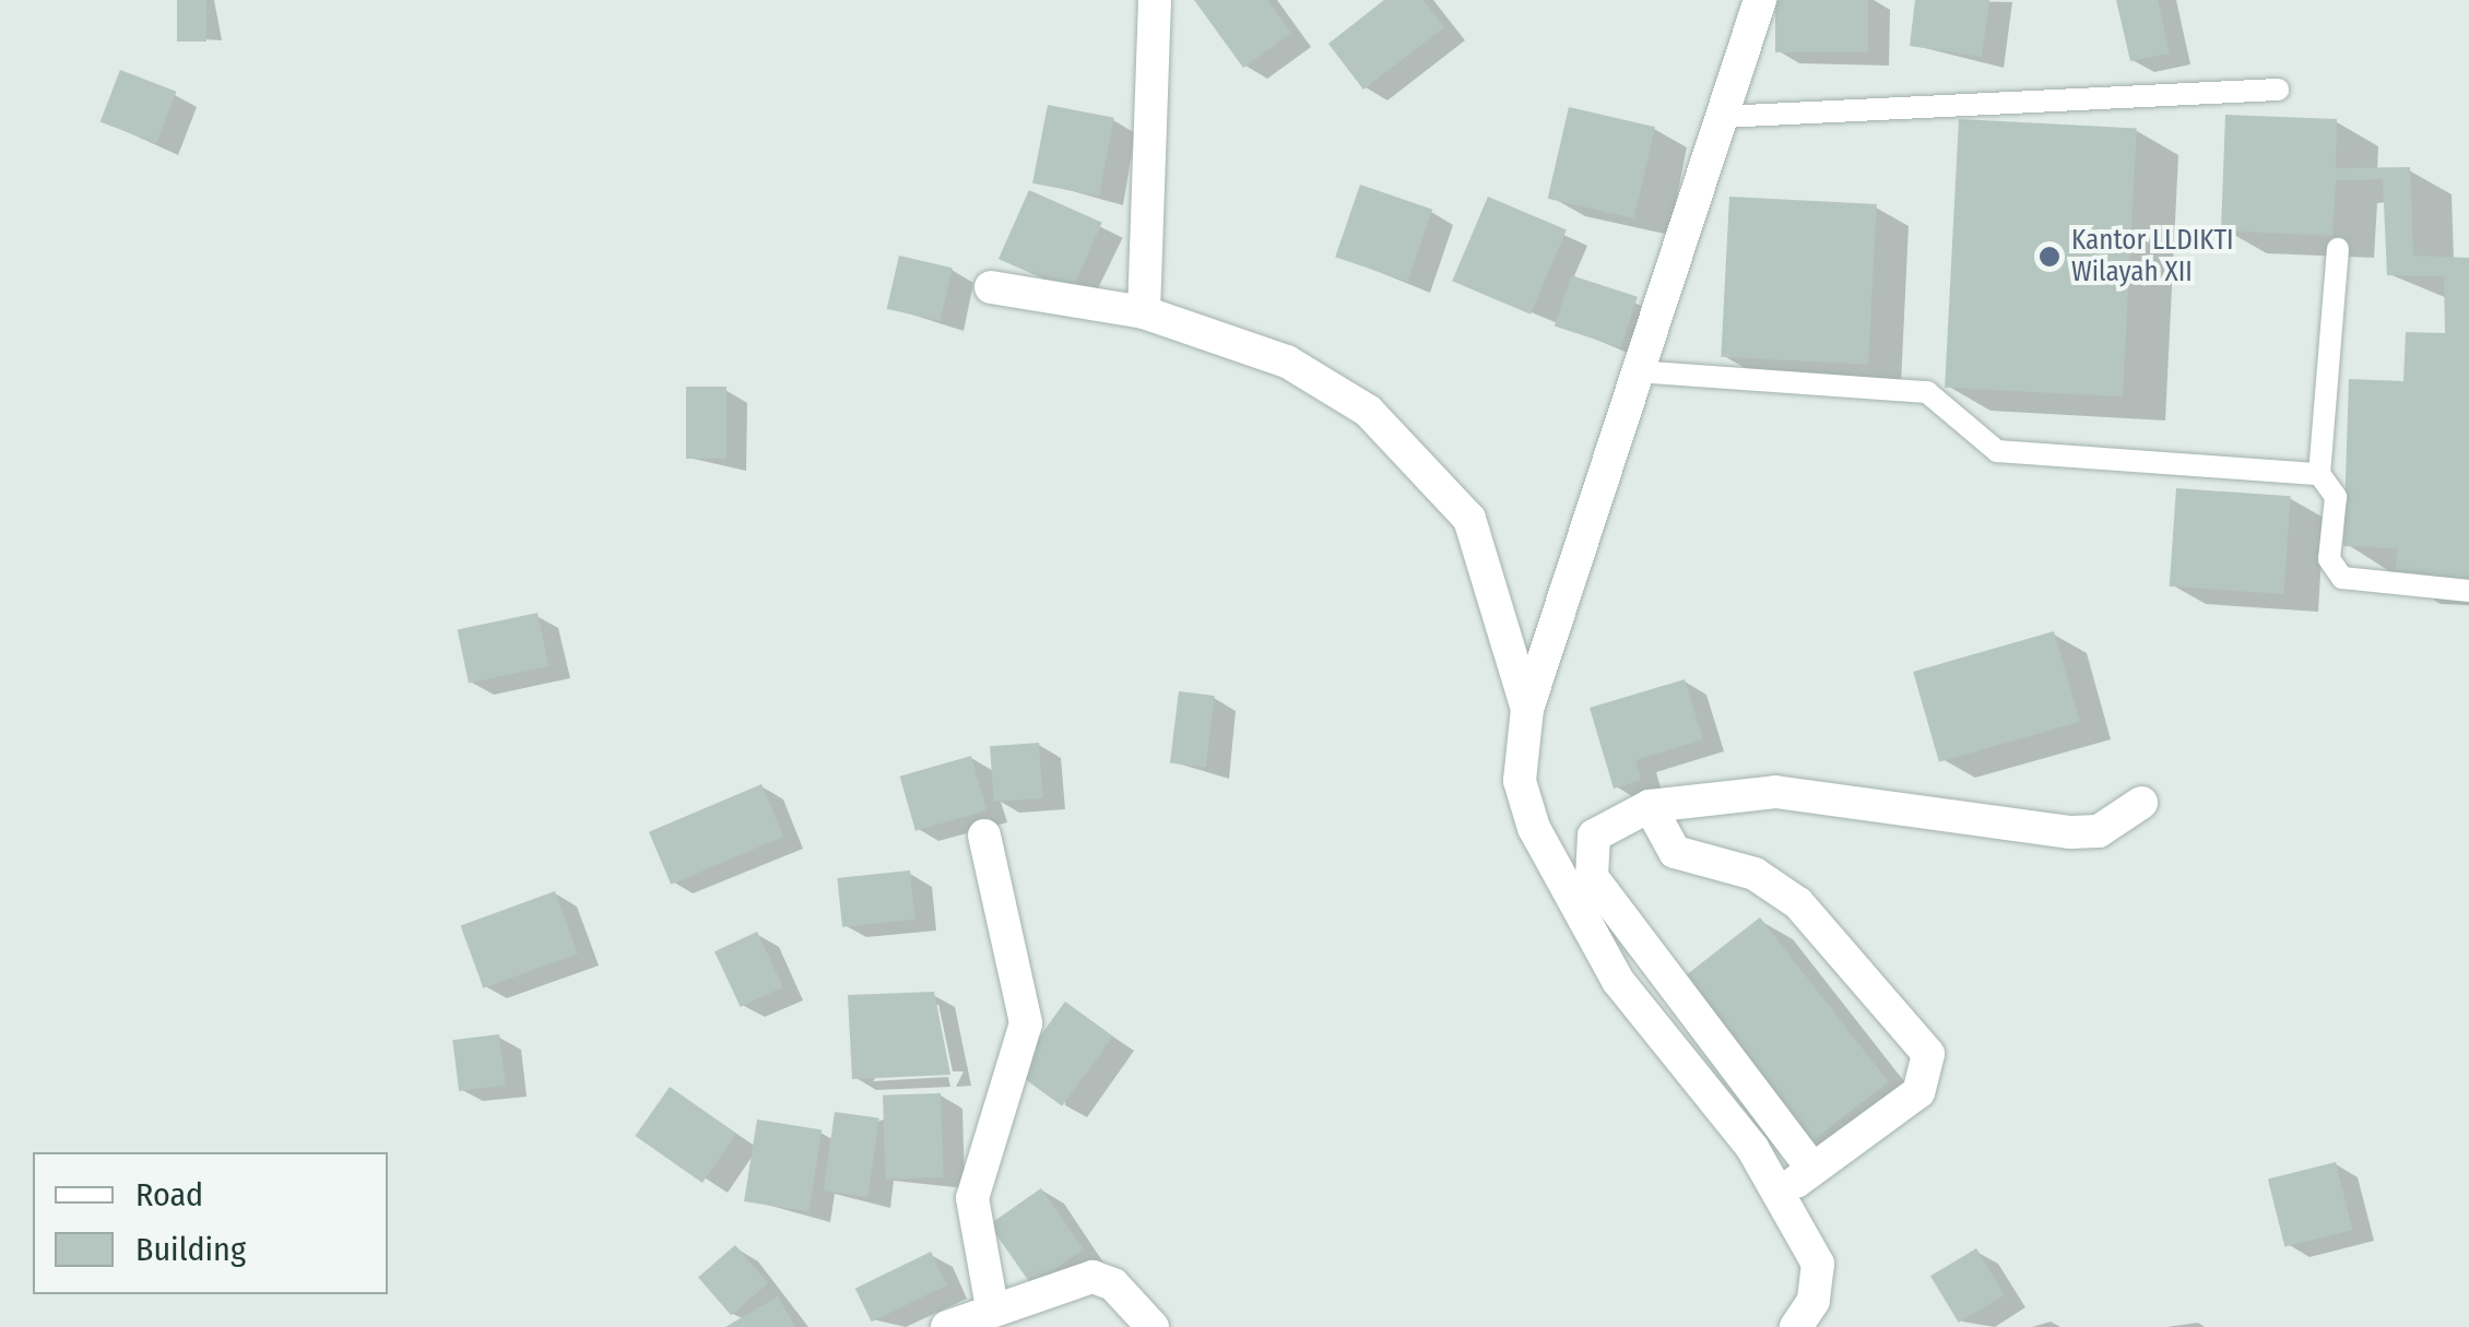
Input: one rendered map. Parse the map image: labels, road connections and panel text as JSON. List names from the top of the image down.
{
  "places": ["Kantor LLDIKTI Wilayah XII"],
  "legend": ["Road", "Building"]
}
